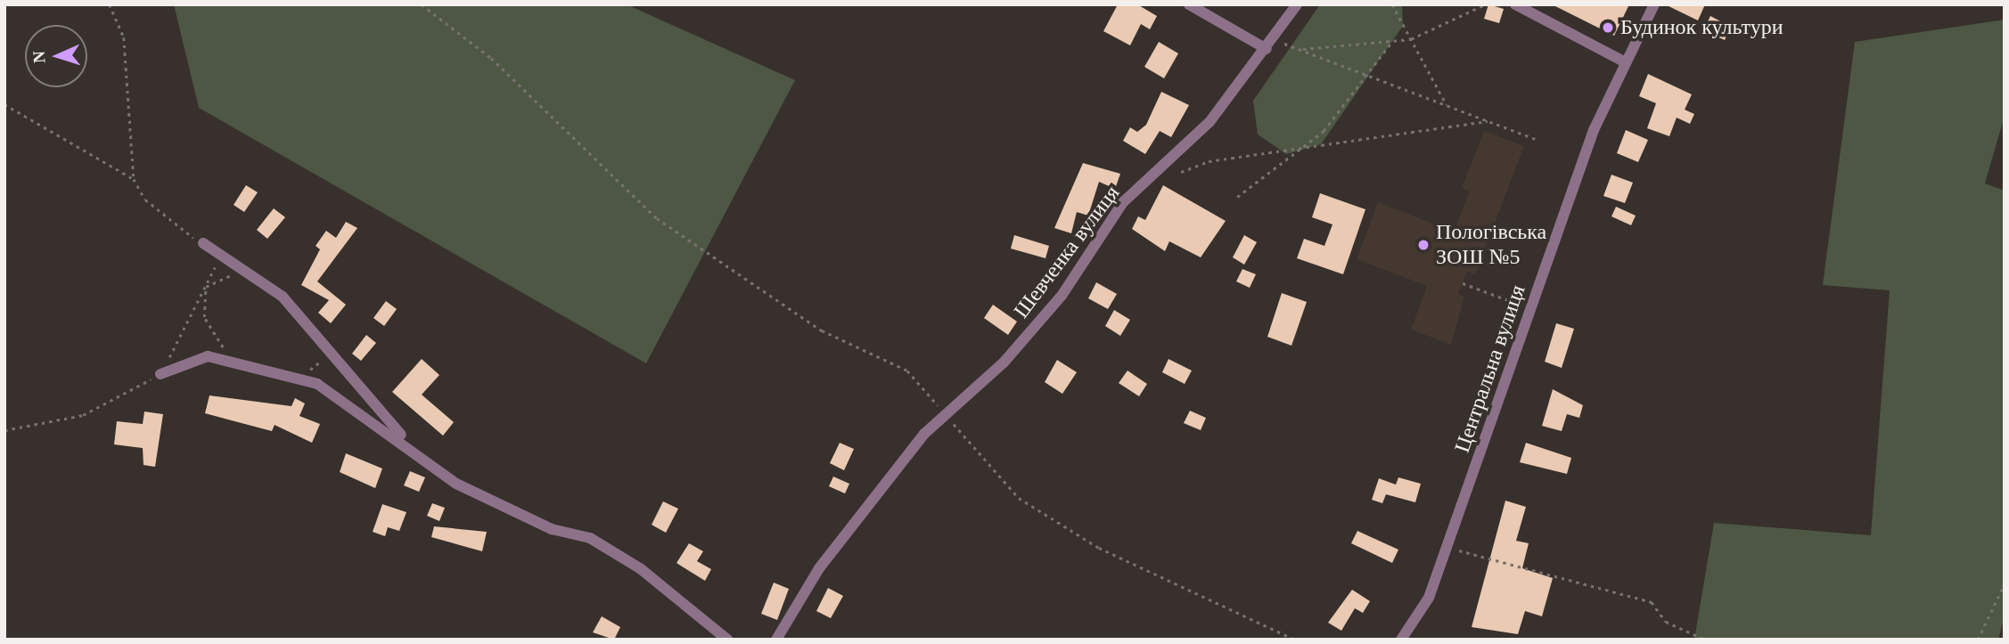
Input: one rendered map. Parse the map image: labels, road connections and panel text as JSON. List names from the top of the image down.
{
  "streets": {
    "street": ["Шевченка вулиця", "Центральна вулиця"]
  },
  "places": ["Будинок культури", "Пологівська ЗОШ №5"],
  "north": "left"
}
